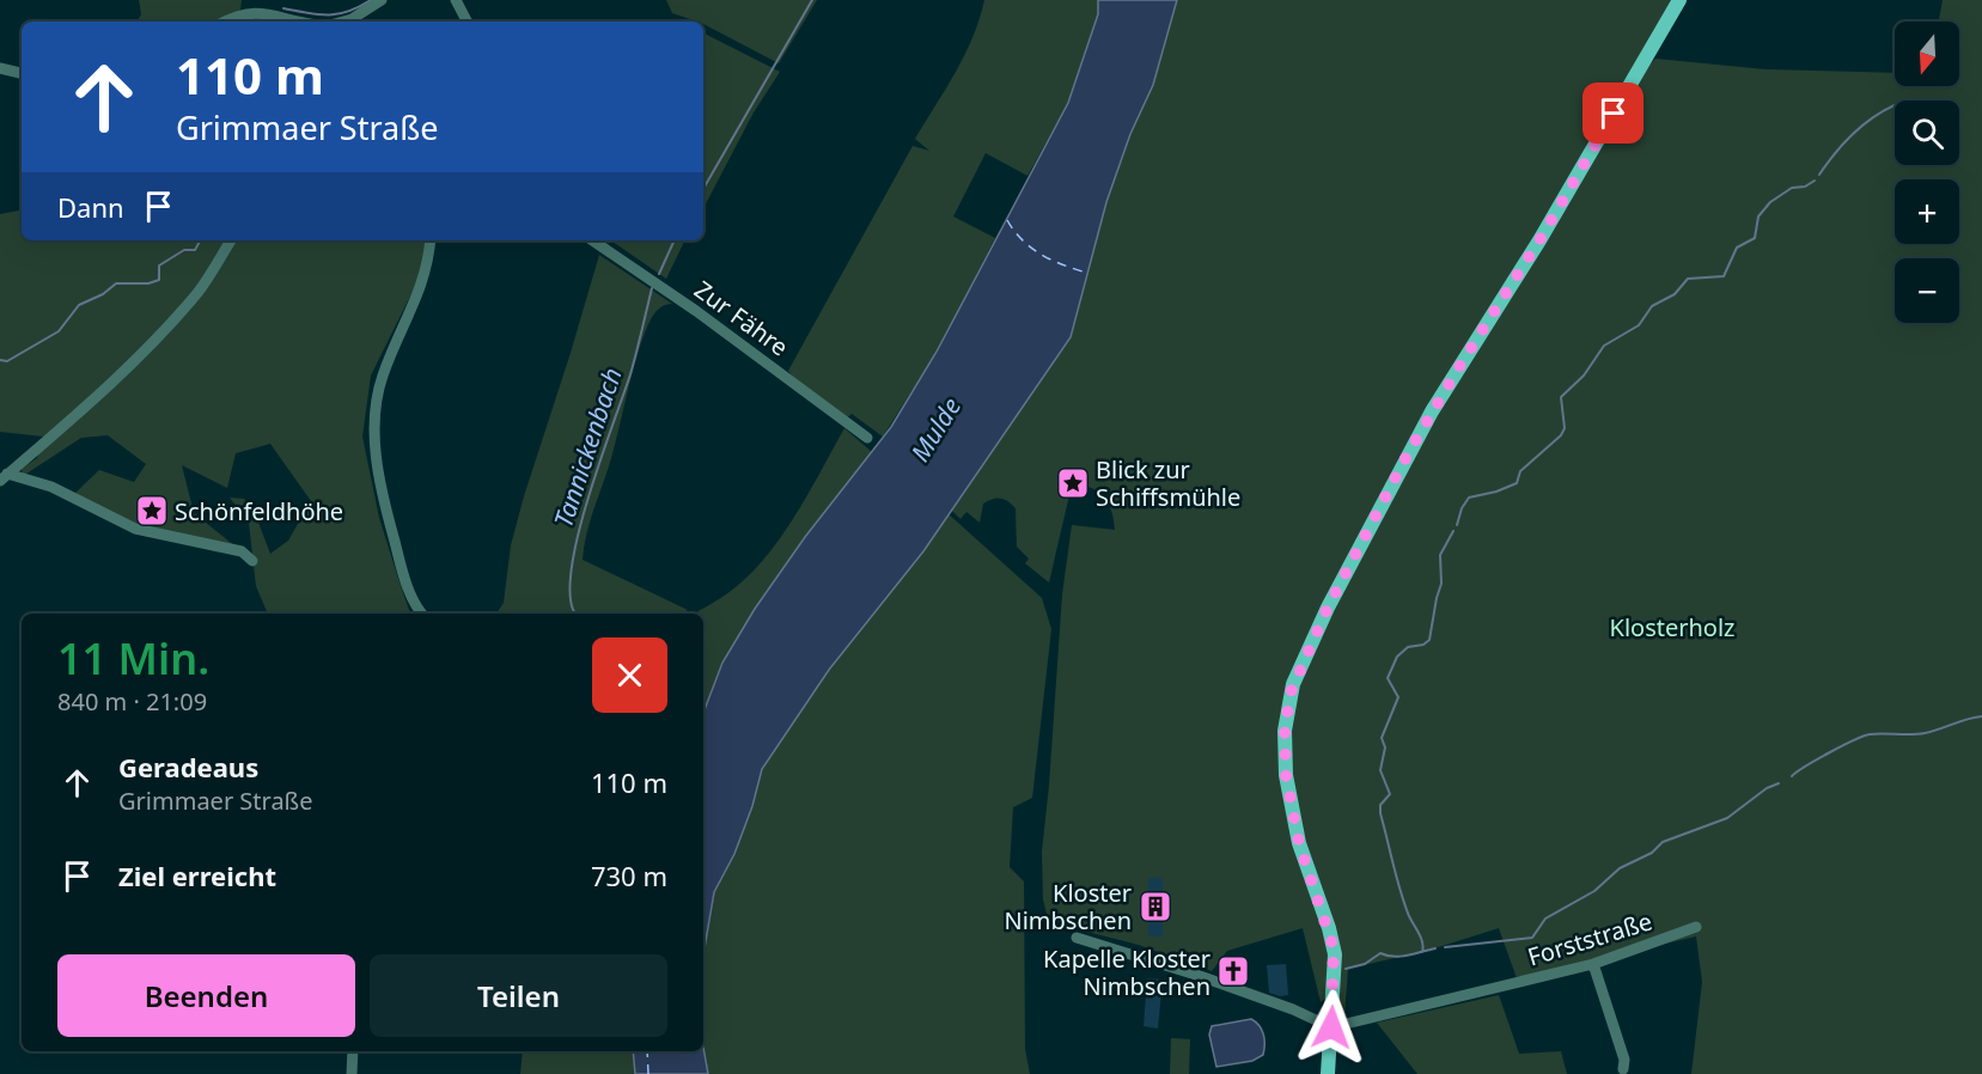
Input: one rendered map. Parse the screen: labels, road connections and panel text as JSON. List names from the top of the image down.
{
  "streets": {
    "street": ["Zur Fähre", "Forststraße"]
  },
  "water": ["Mulde", "Tannickenbach"],
  "parks": ["Klosterholz"],
  "places": {
    "place": ["Blick zur Schiffsmühle", "Schönfeldhöhe"],
    "building": ["Kloster Nimbschen"],
    "church": ["Kapelle Kloster Nimbschen"]
  },
  "north": "bottom",
  "page": {
    "map_buttons": ["+", "−"],
    "turn": ["110 m", "Grimmaer Straße"],
    "then": "Dann",
    "heading": ["11 Min.", "840 m · 21:09"],
    "list": [
      {
        "name": "Geradeaus",
        "note": "Grimmaer Straße",
        "value": "110 m"
      },
      {
        "name": "Ziel erreicht",
        "value": "730 m"
      }
    ],
    "buttons": ["Beenden", "Teilen"]
  }
}
